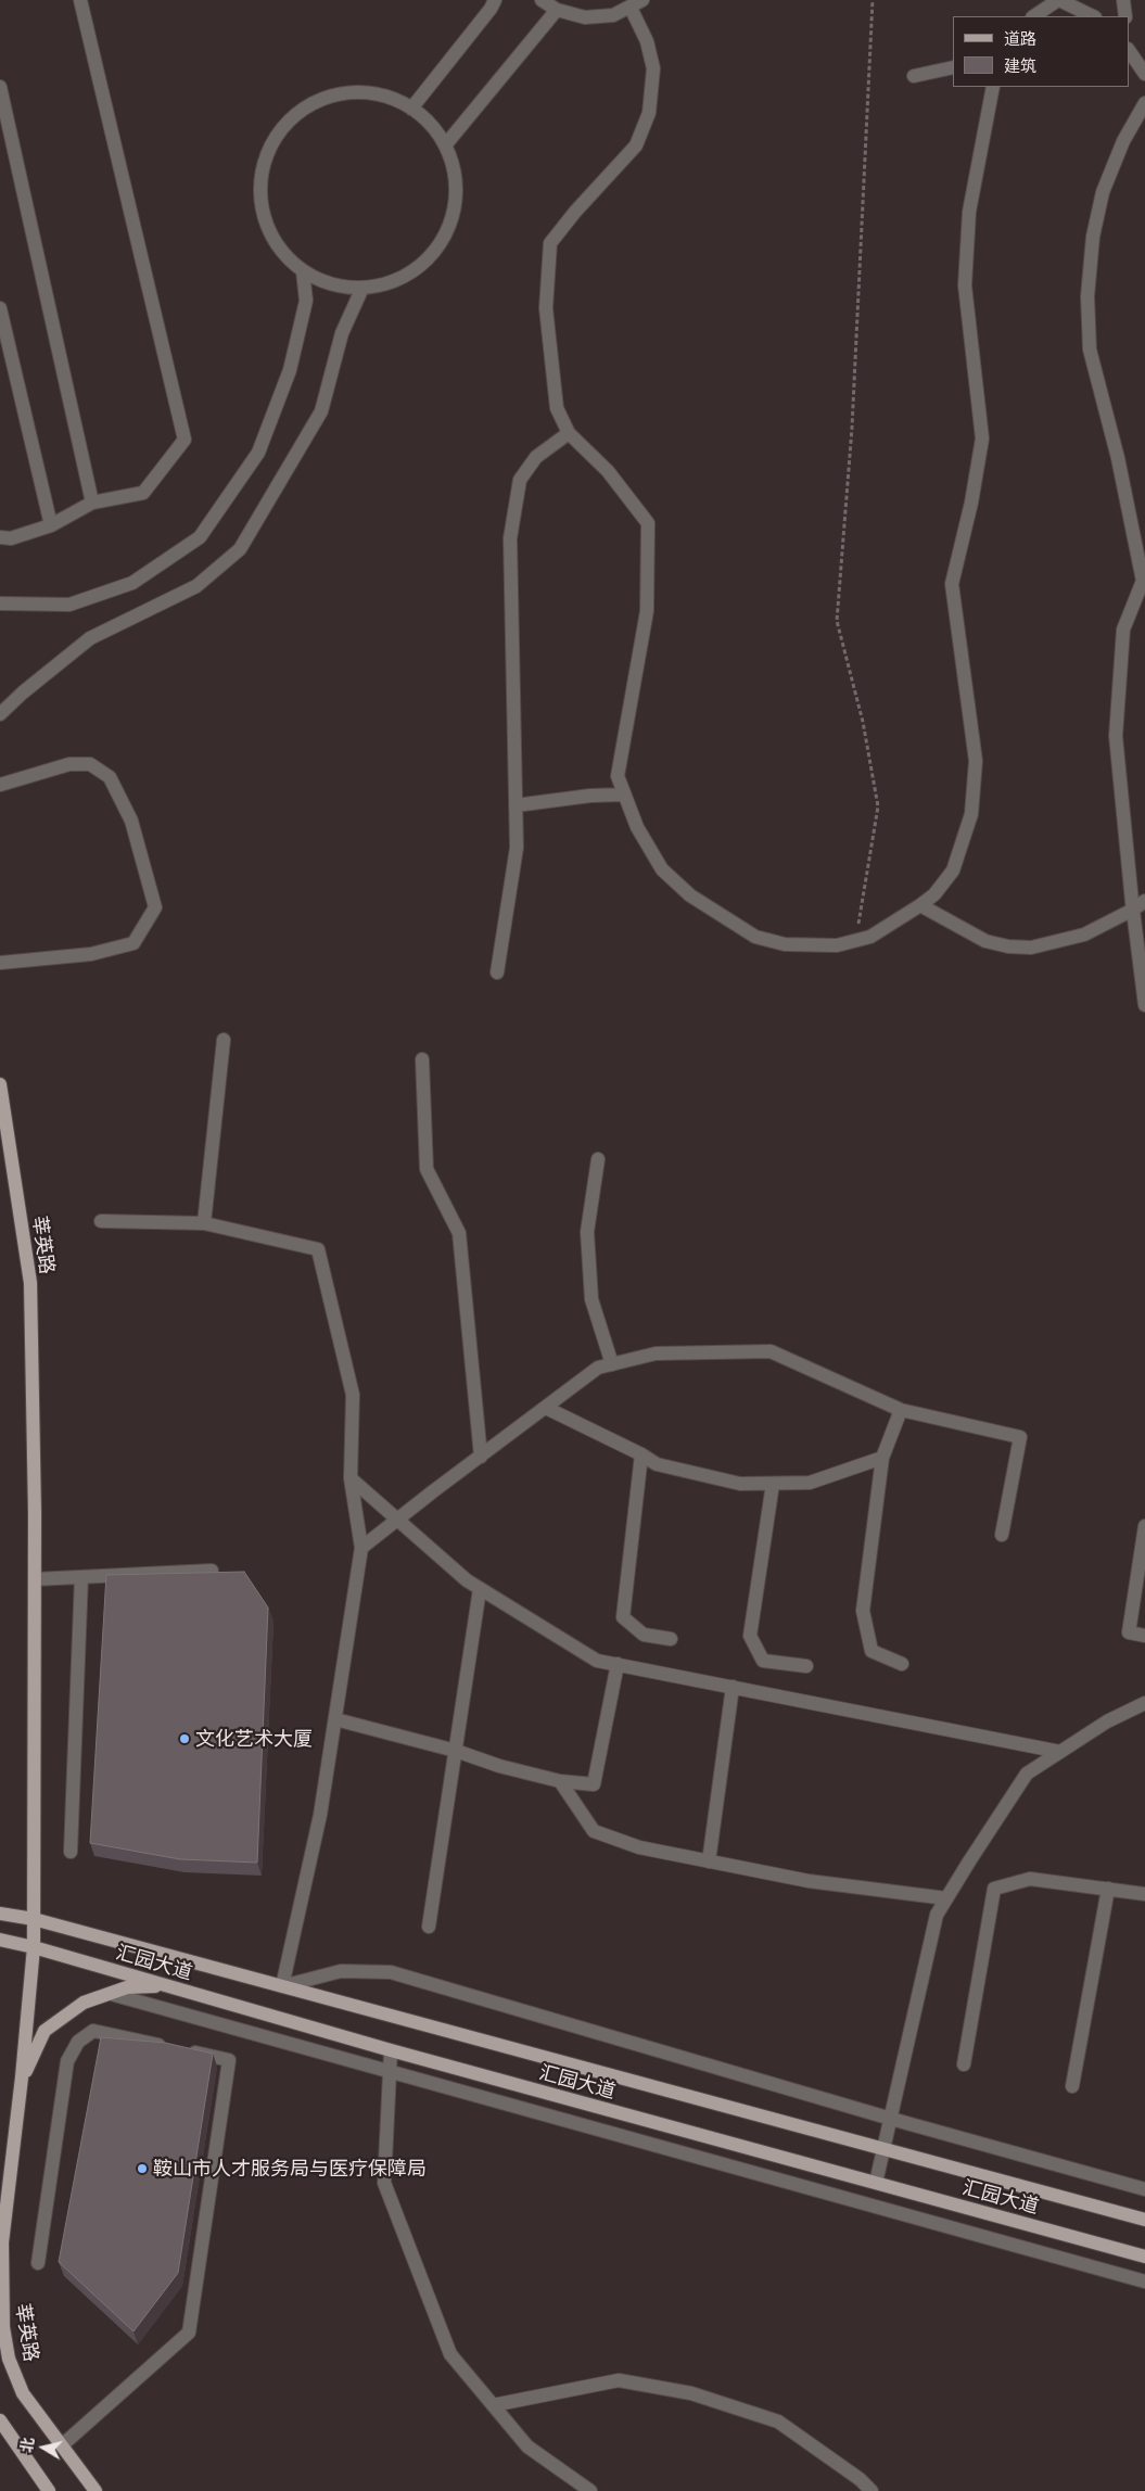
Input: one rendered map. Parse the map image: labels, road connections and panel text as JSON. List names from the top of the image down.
{
  "streets": {
    "main road": ["莘英路", "汇园大道"]
  },
  "crossings": [
    ["莘英路", "汇园大道"]
  ],
  "places": ["文化艺术大厦", "鞍山市人才服务局与医疗保障局"],
  "legend": ["道路", "建筑"],
  "north": "left"
}
